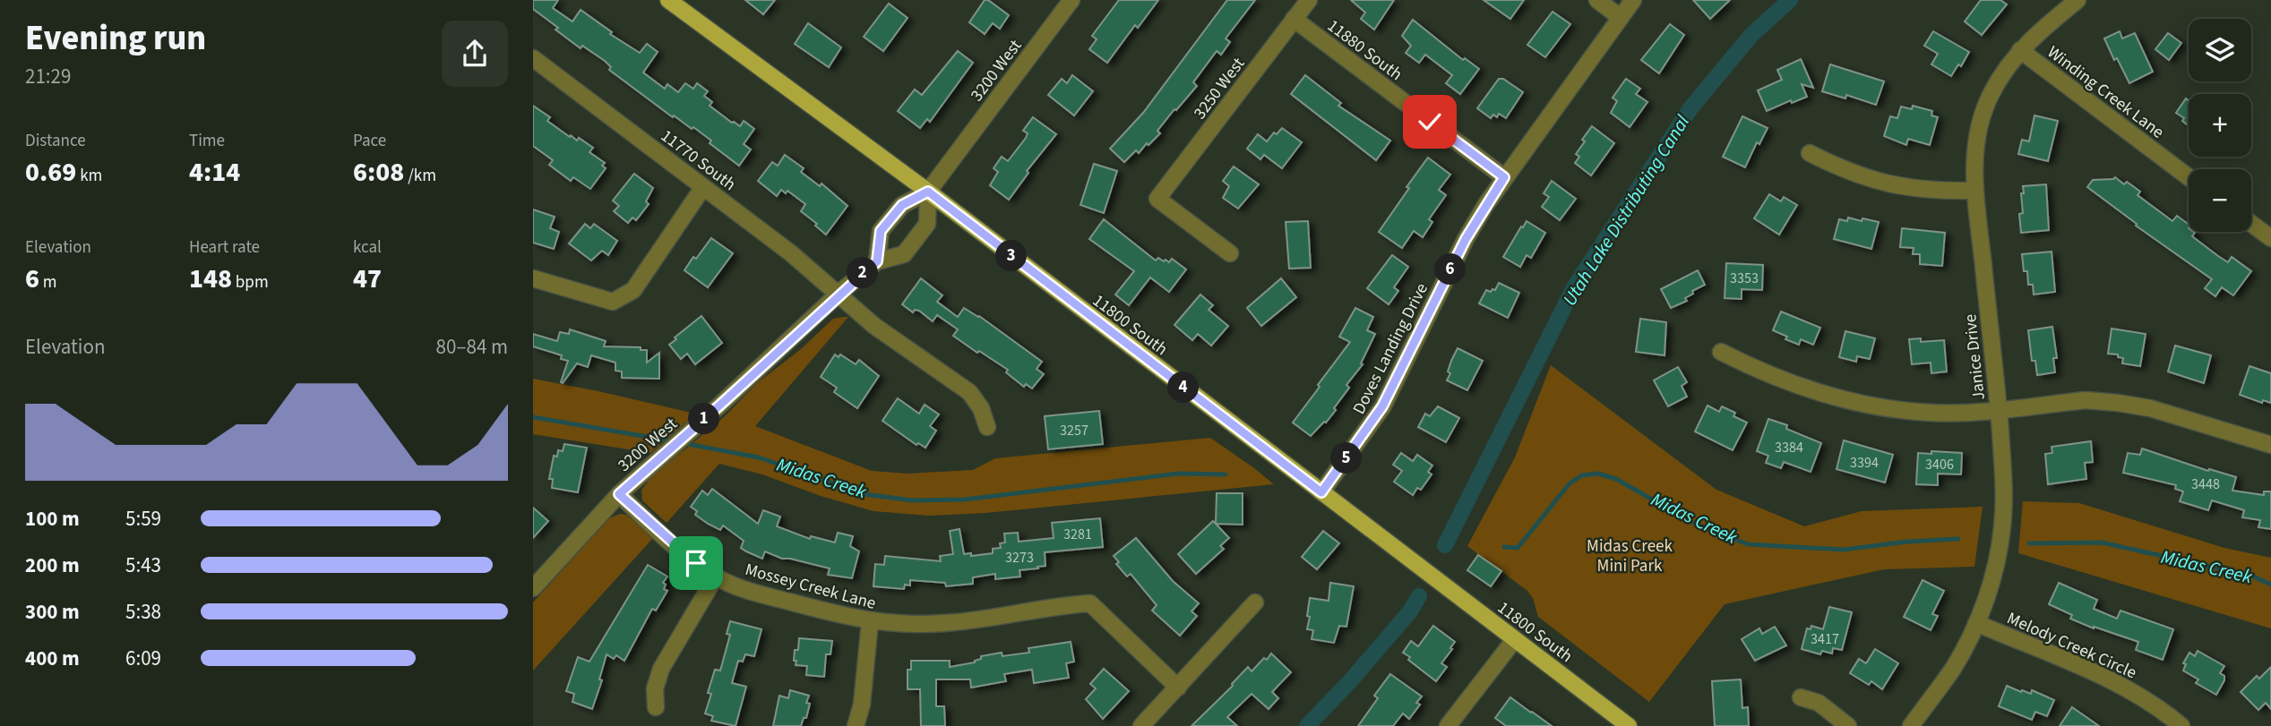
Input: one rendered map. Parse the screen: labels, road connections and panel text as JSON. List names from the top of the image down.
{
  "streets": {
    "main road": ["11800 South"],
    "street": [
      "11880 South",
      "3200 West",
      "3250 West",
      "Winding Creek Lane",
      "11770 South",
      "Doves Landing Drive",
      "Janice Drive",
      "Mossey Creek Lane",
      "Melody Creek Circle"
    ]
  },
  "crossings": [
    ["11880 South", "3250 West"],
    ["11880 South", "Doves Landing Drive"],
    ["3200 West", "11770 South"],
    ["3200 West", "11800 South"],
    ["3200 West", "Mossey Creek Lane"],
    ["Winding Creek Lane", "Janice Drive"],
    ["11800 South", "Doves Landing Drive"],
    ["Janice Drive", "Melody Creek Circle"]
  ],
  "water": ["Utah Lake Distributing Canal", "Midas Creek"],
  "parks": ["Midas Creek Mini Park"],
  "house_numbers": [
    "3353",
    "3257",
    "3384",
    "3394",
    "3406",
    "3448",
    "3281",
    "3273",
    "3417"
  ],
  "page": {
    "heading": ["Evening run", "21:29"],
    "map_buttons": ["+", "−"],
    "stats": [
      ["Distance", "0.69 km"],
      ["Time", "4:14"],
      ["Pace", "6:08 /km"],
      ["Elevation", "6 m"],
      ["Heart rate", "148 bpm"],
      ["kcal", "47"]
    ],
    "pins": [
      "3",
      "6",
      "2",
      "4",
      "1",
      "5"
    ],
    "chart": ["Elevation", "80–84 m"],
    "list": [
      {
        "name": "100 m",
        "note": "5:59"
      },
      {
        "name": "200 m",
        "note": "5:43"
      },
      {
        "name": "300 m",
        "note": "5:38"
      },
      {
        "name": "400 m",
        "note": "6:09"
      }
    ]
  }
}
